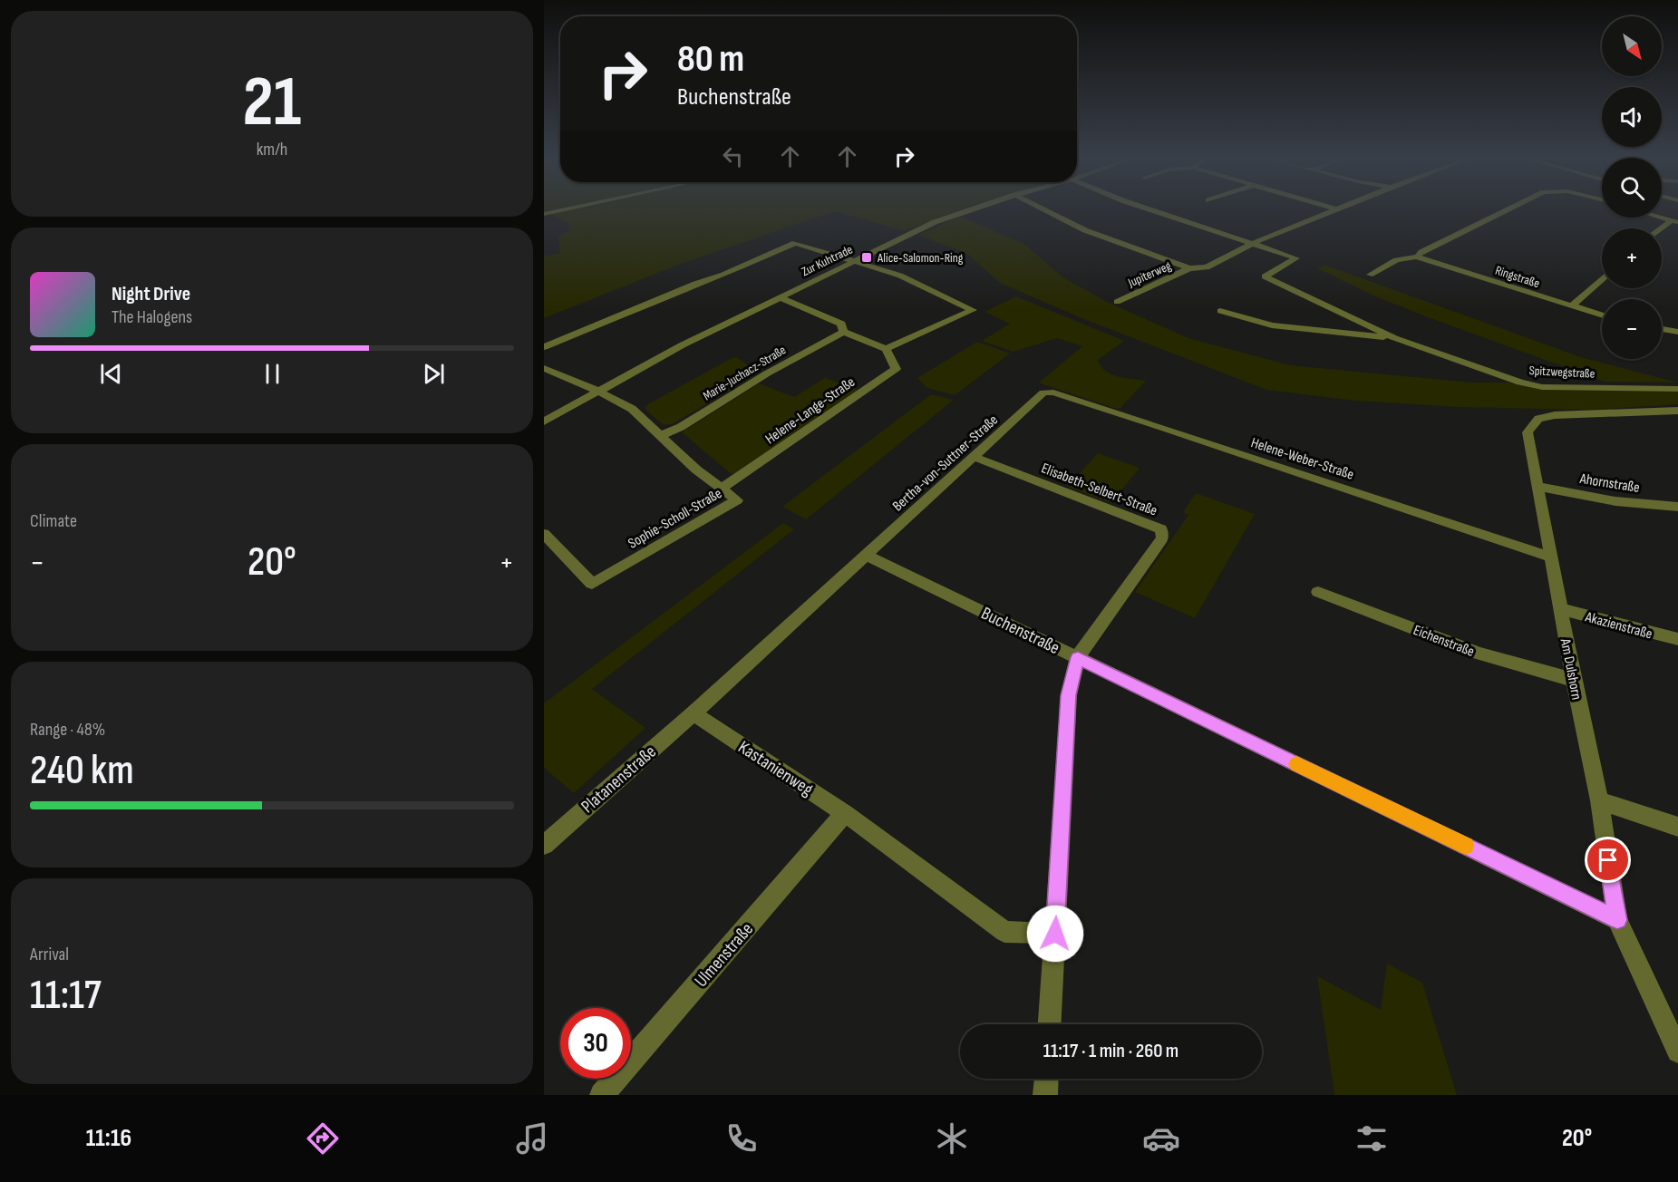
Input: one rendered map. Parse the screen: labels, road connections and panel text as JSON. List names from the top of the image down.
{
  "streets": {
    "street": [
      "Zur Kuhtrade",
      "Jupiterweg",
      "Ringstraße",
      "Spitzwegstraße",
      "Marie-Juchacz-Straße",
      "Helene-Lange-Straße",
      "Helene-Weber-Straße",
      "Bertha-von-Suttner-Straße",
      "Ahornstraße",
      "Elisabeth-Selbert-Straße",
      "Sophie-Scholl-Straße",
      "Akazienstraße",
      "Buchenstraße",
      "Eichenstraße",
      "Am Dulshorn",
      "Kastanienweg",
      "Platanenstraße",
      "Ulmenstraße"
    ]
  },
  "crossings": [
    ["Zur Kuhtrade", "Sophie-Scholl-Straße"],
    ["Jupiterweg", "Spitzwegstraße"],
    ["Marie-Juchacz-Straße", "Sophie-Scholl-Straße"],
    ["Helene-Lange-Straße", "Sophie-Scholl-Straße"],
    ["Helene-Weber-Straße", "Bertha-von-Suttner-Straße"],
    ["Helene-Weber-Straße", "Am Dulshorn"],
    ["Bertha-von-Suttner-Straße", "Elisabeth-Selbert-Straße"],
    ["Bertha-von-Suttner-Straße", "Buchenstraße"],
    ["Ahornstraße", "Am Dulshorn"],
    ["Elisabeth-Selbert-Straße", "Buchenstraße"],
    ["Akazienstraße", "Am Dulshorn"],
    ["Buchenstraße", "Am Dulshorn"],
    ["Eichenstraße", "Am Dulshorn"],
    ["Kastanienweg", "Platanenstraße"],
    ["Kastanienweg", "Ulmenstraße"]
  ],
  "places": {
    "transit": ["Alice-Salomon-Ring"]
  },
  "north": "bottom right",
  "page": {
    "tile": [
      ["21", "km/h"],
      "Climate",
      ["Range · 48%", "240 km"],
      ["Arrival", "11:17"]
    ],
    "map_buttons": ["+", "−"],
    "turn": ["80 m", "Buchenstraße"],
    "song": ["Night Drive", "The Halogens"],
    "heat": ["−", "20°", "+"],
    "limit": "30",
    "trip": "11:17 · 1 min · 260 m",
    "tabs": ["11:16", "20°"]
  }
}
